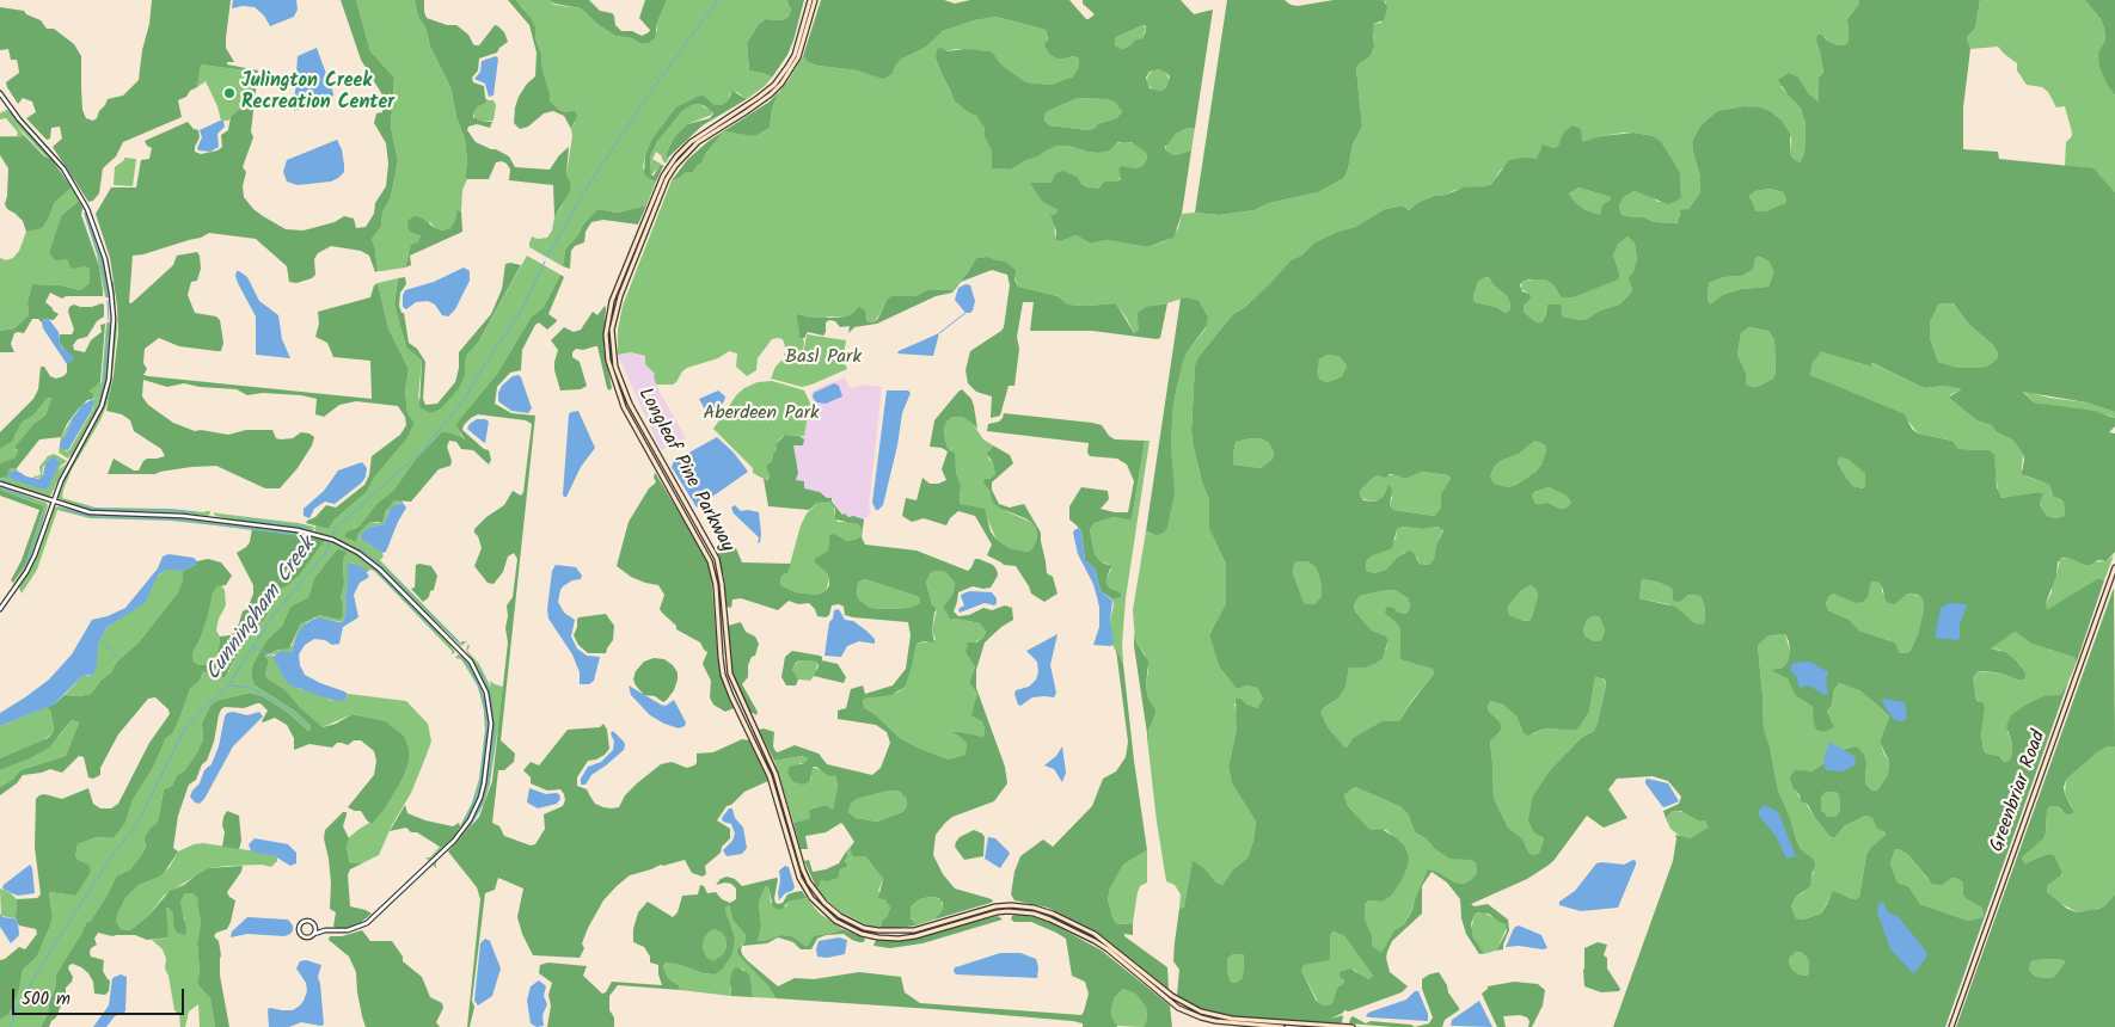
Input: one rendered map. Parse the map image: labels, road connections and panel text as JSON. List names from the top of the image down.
{
  "streets": {
    "main road": ["Longleaf Pine Parkway", "Greenbriar Road"]
  },
  "water": ["Cunningham Creek"],
  "parks": ["Basl Park", "Aberdeen Park"],
  "places": ["Julington Creek Recreation Center"],
  "scale_bar": "500 m"
}
